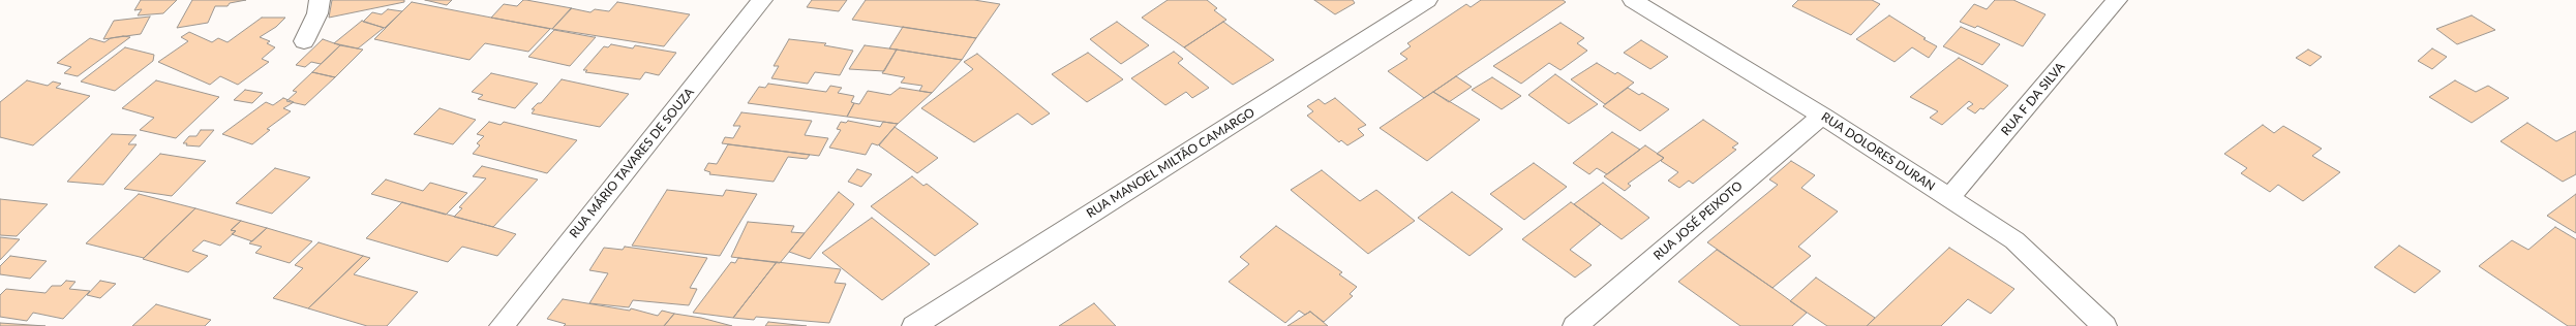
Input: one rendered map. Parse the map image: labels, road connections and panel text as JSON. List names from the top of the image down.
{
  "streets": {
    "street": [
      "RUA F DA SILVA",
      "RUA DOLORES DURAN",
      "RUA MÁRIO TAVARES DE SOUZA",
      "RUA MANOEL MILTÃO CAMARGO",
      "RUA JOSÉ PEIXOTO"
    ]
  },
  "crossings": [
    ["RUA F DA SILVA", "RUA DOLORES DURAN"],
    ["RUA DOLORES DURAN", "RUA JOSÉ PEIXOTO"]
  ]
}
